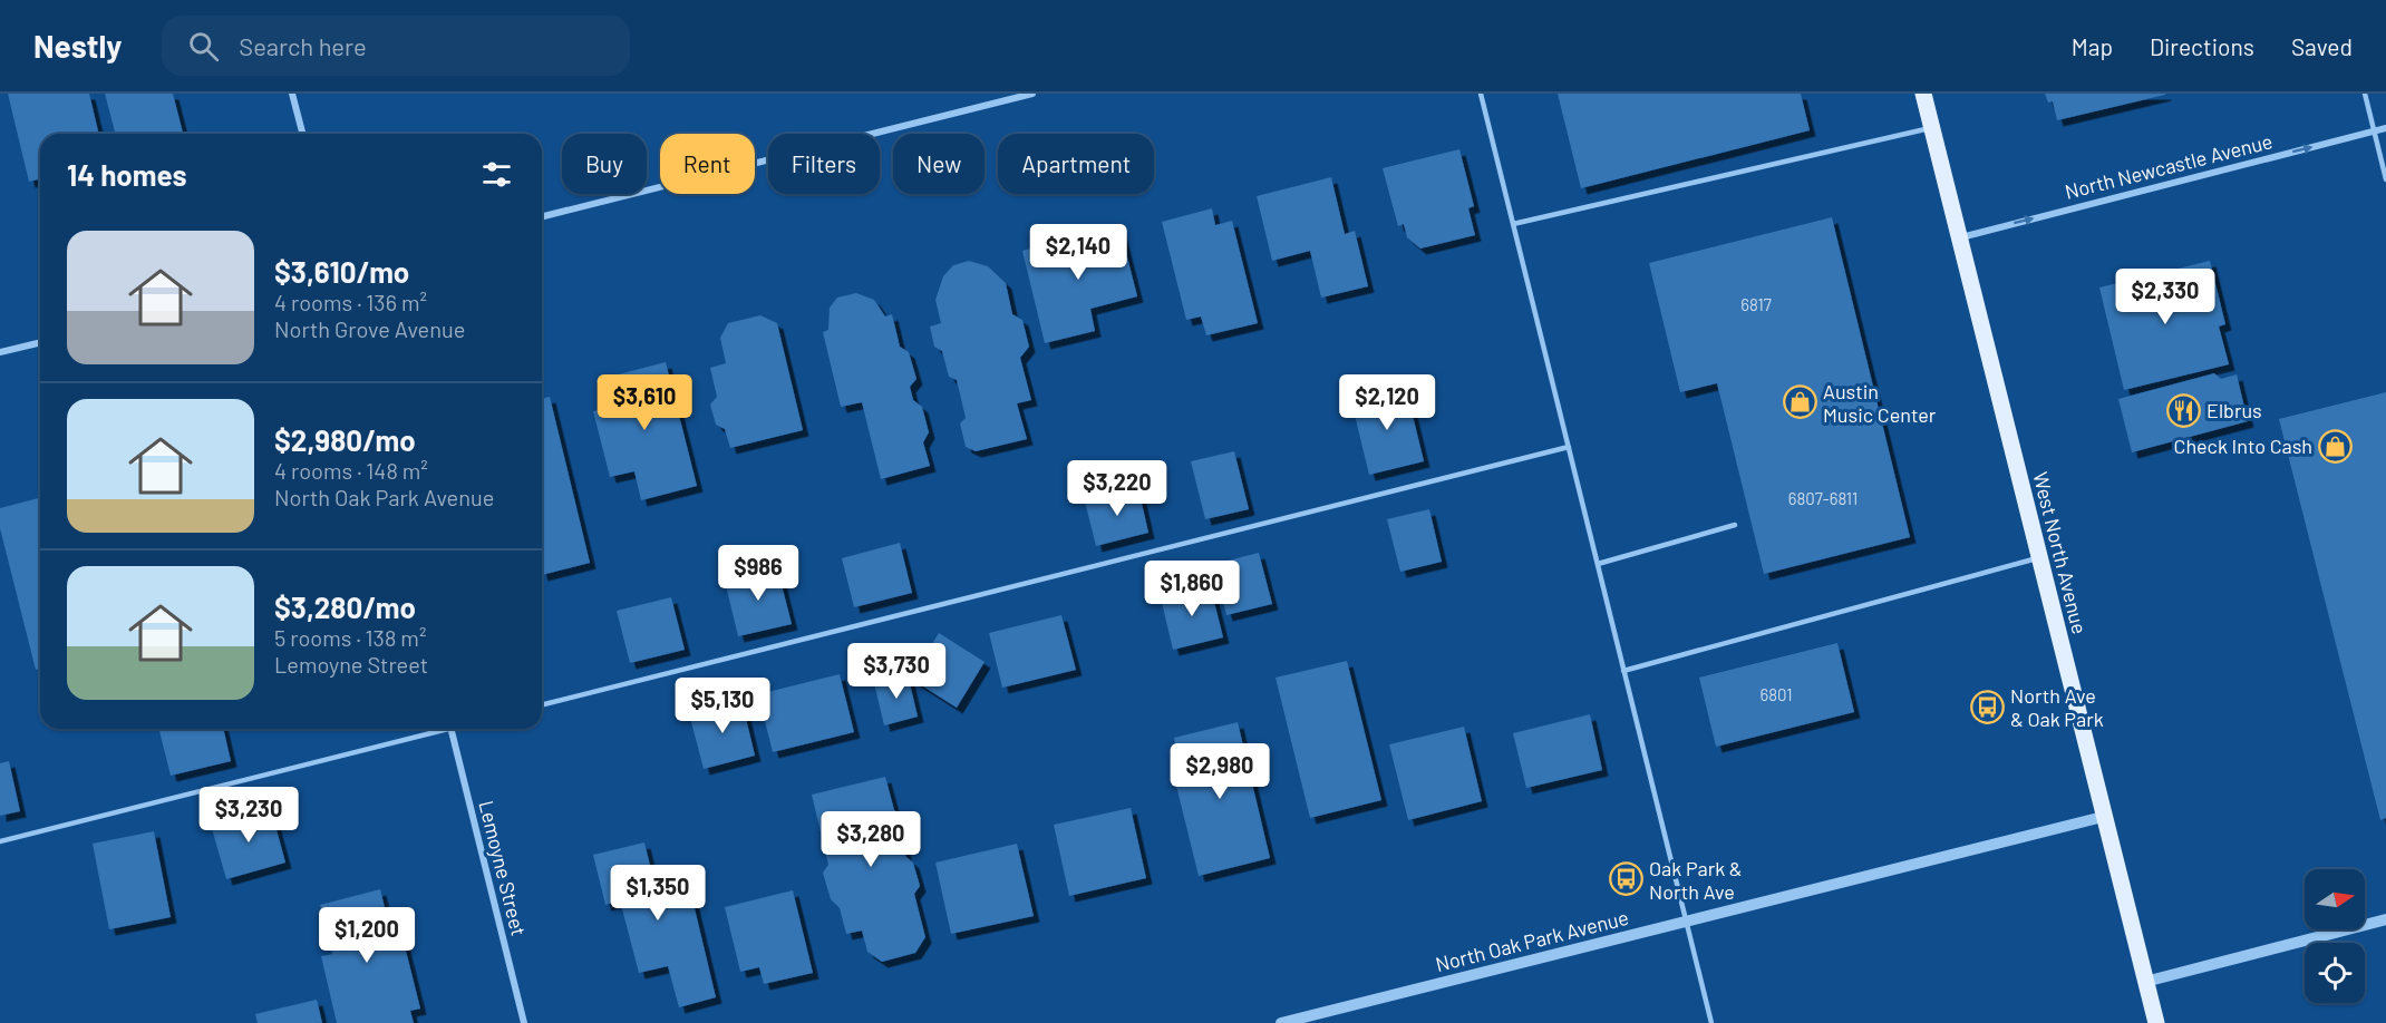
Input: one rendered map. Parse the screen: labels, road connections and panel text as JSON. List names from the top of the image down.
{
  "streets": {
    "main road": ["West North Avenue"],
    "street": ["North Newcastle Avenue", "Lemoyne Street", "North Oak Park Avenue"]
  },
  "crossings": [
    ["North Newcastle Avenue", "West North Avenue"],
    ["West North Avenue", "North Oak Park Avenue"]
  ],
  "one_way": ["North Newcastle Avenue"],
  "places": {
    "shop": ["Austin Music Center", "Check Into Cash"],
    "restaurant": ["Elbrus"],
    "bus stop": ["North Ave & Oak Park", "Oak Park & North Ave"]
  },
  "house_numbers": ["6817", "6807-6811", "6801"],
  "north": "right",
  "page": {
    "header": "Nestly",
    "search": "Search here",
    "nav": ["Map", "Directions", "Saved"],
    "chip": [
      "Buy",
      "Rent",
      "Filters",
      "New",
      "Apartment"
    ],
    "heading": "14 homes",
    "list": [
      {
        "name": "$3,610/mo",
        "note": "4 rooms · 136 m² · North Grove Avenue"
      },
      {
        "name": "$2,980/mo",
        "note": "4 rooms · 148 m² · North Oak Park Avenue"
      },
      {
        "name": "$3,280/mo",
        "note": "5 rooms · 138 m² · Lemoyne Street"
      }
    ],
    "price": [
      "$2,140",
      "$2,330",
      "$3,610",
      "$2,120",
      "$3,220",
      "$986",
      "$1,860",
      "$3,730",
      "$5,130",
      "$2,980",
      "$3,230",
      "$3,280",
      "$1,350",
      "$1,200"
    ]
  }
}
